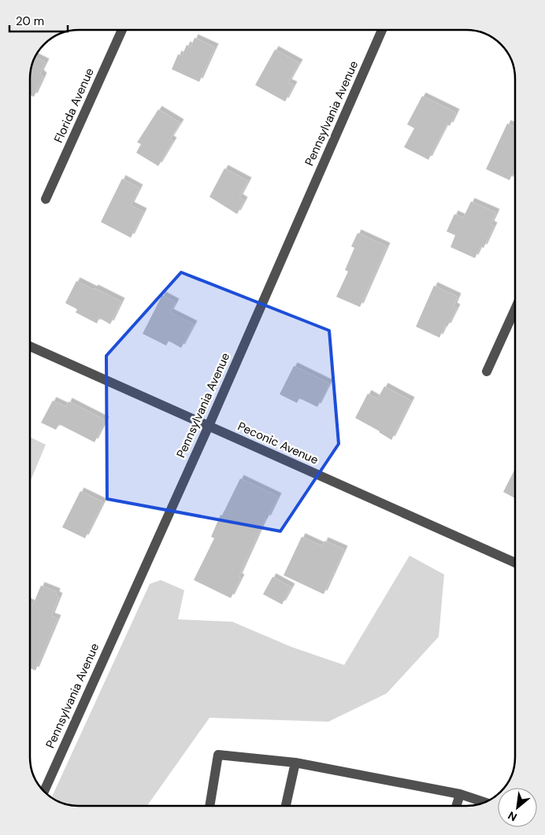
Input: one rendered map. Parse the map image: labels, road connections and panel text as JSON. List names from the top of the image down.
{
  "streets": {
    "street": ["Florida Avenue", "Pennsylvania Avenue", "Peconic Avenue"]
  },
  "crossings": [
    ["Pennsylvania Avenue", "Peconic Avenue"]
  ],
  "scale_bar": "20 m",
  "north": "bottom left"
}
